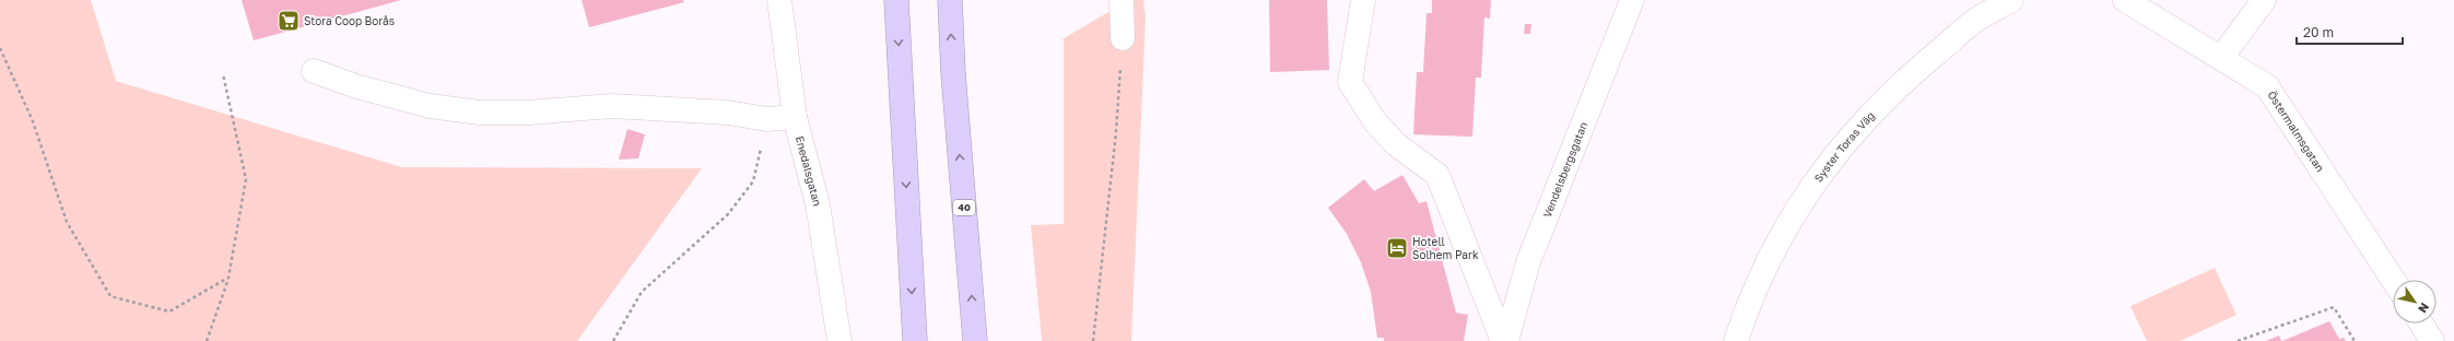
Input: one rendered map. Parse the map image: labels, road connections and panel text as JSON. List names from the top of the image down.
{
  "streets": {
    "highway": ["40"],
    "street": [
      "Östermalmsgatan",
      "Syster Toras Väg",
      "Vendelsbergsgatan",
      "Enedalsgatan"
    ]
  },
  "places": {
    "supermarket": ["Stora Coop Borås"],
    "hotel": ["Hotell Solhem Park"]
  },
  "scale_bar": "20 m",
  "north": "bottom right"
}
